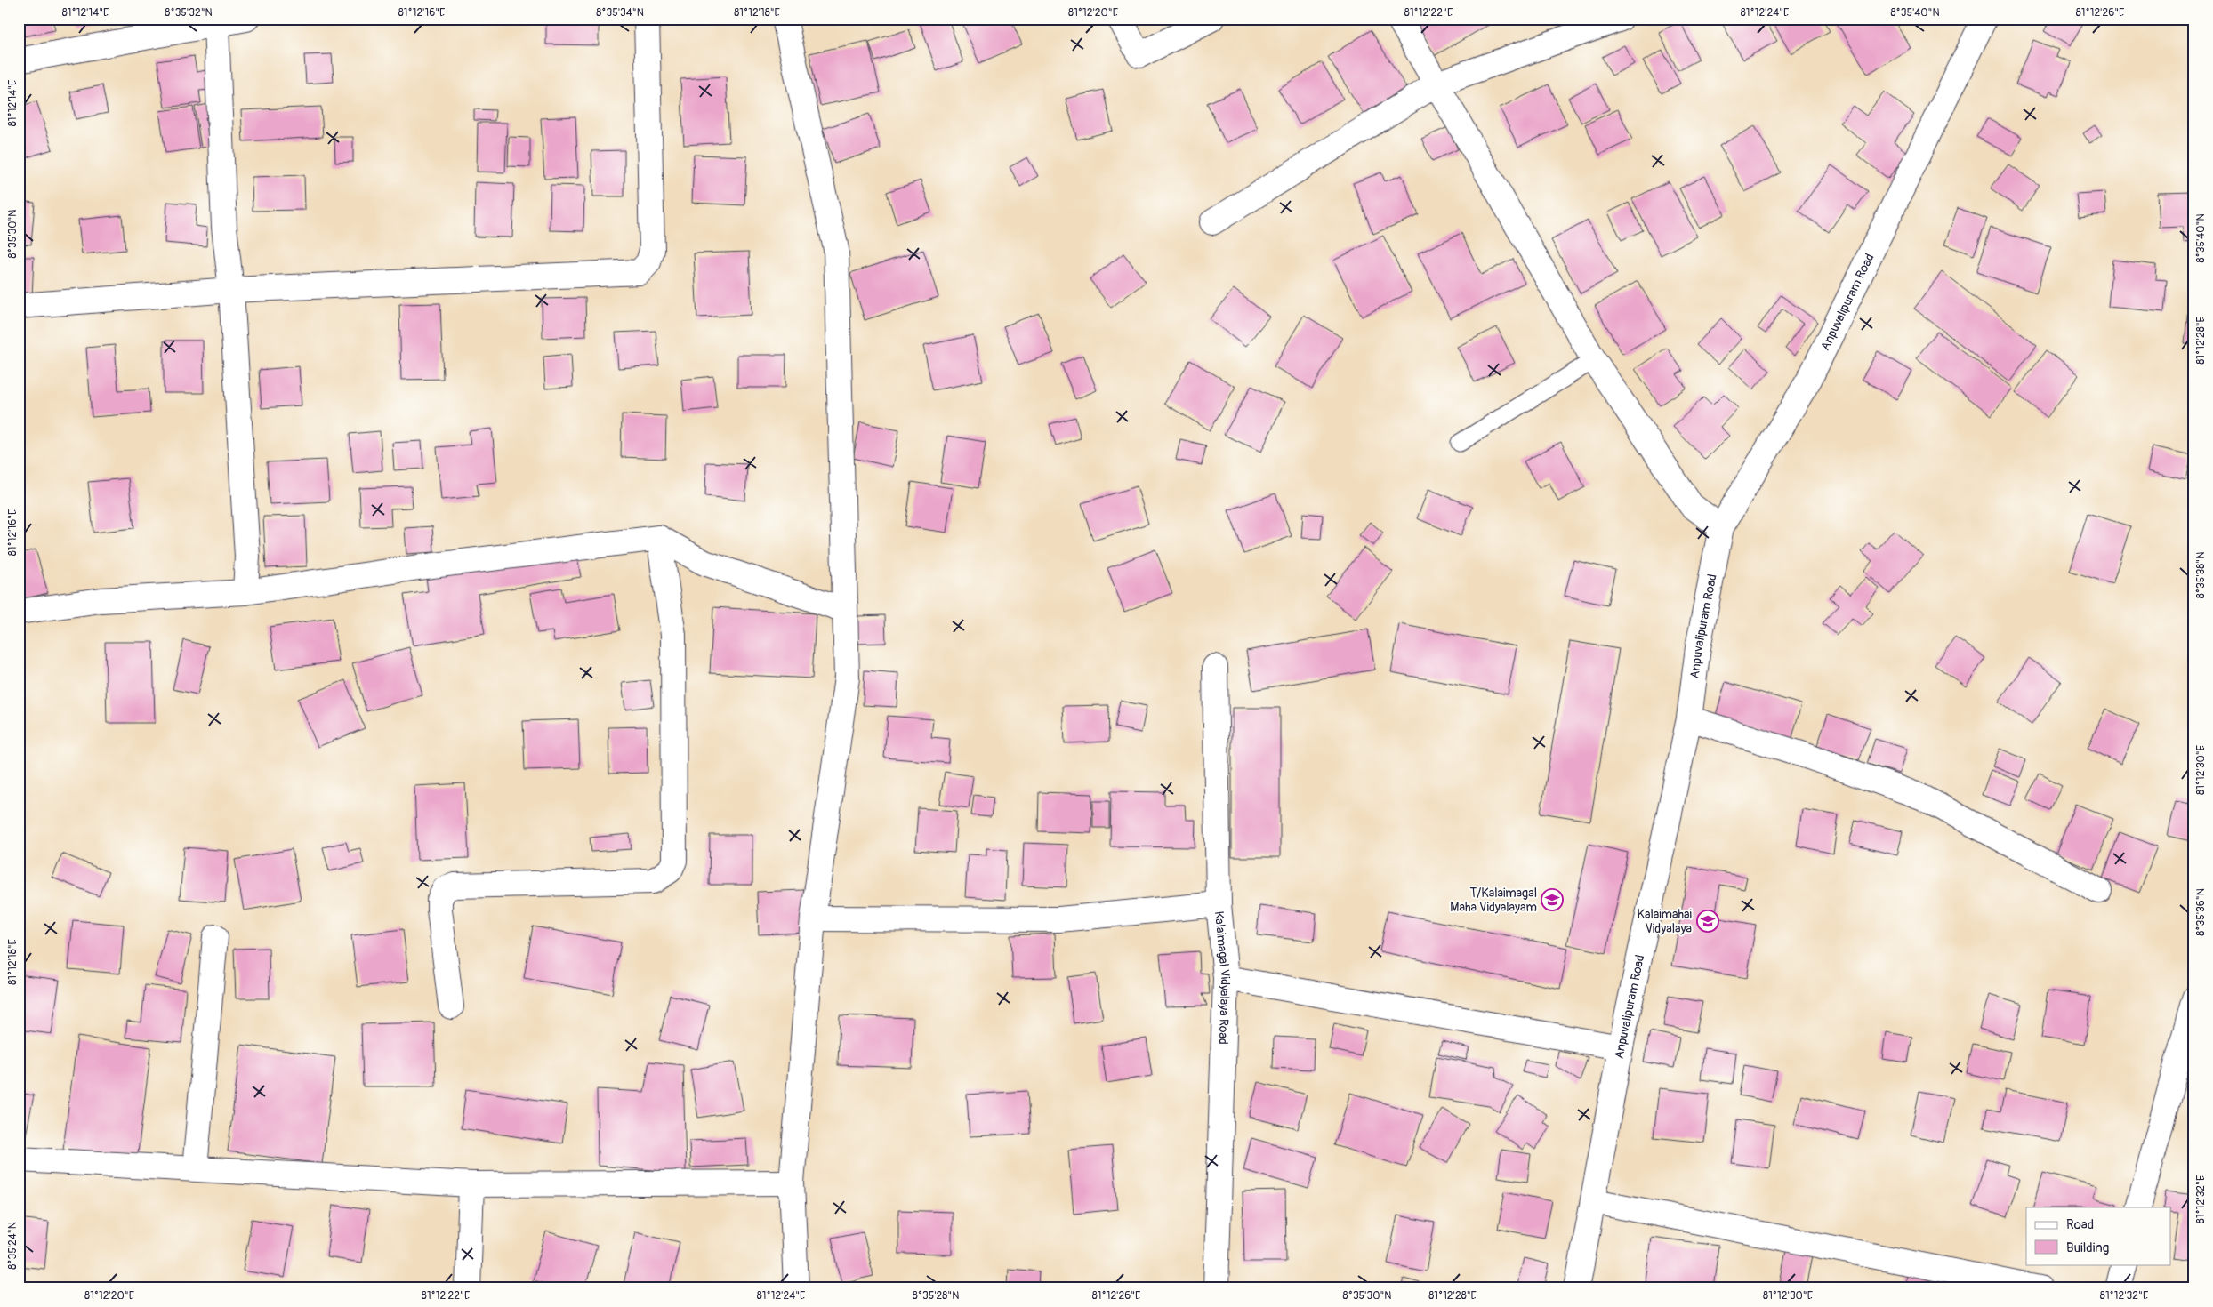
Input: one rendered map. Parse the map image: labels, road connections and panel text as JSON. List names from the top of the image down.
{
  "streets": {
    "street": ["Anpuvalipuram Road", "Kalaimagal Vidyalaya Road"]
  },
  "places": {
    "school or university": ["T/Kalaimagal Maha Vidyalayam", "Kalaimahai Vidyalaya"]
  },
  "legend": ["Road", "Building"],
  "coordinates": [
    "81°12'14\"E",
    "8°35'32\"N",
    "81°12'16\"E",
    "8°35'34\"N",
    "81°12'18\"E",
    "81°12'20\"E",
    "81°12'22\"E",
    "81°12'24\"E",
    "8°35'40\"N",
    "81°12'26\"E",
    "8°35'30\"N",
    "81°12'28\"E",
    "8°35'38\"N",
    "81°12'30\"E",
    "8°35'36\"N",
    "81°12'32\"E",
    "8°35'24\"N",
    "8°35'28\"N"
  ]
}
